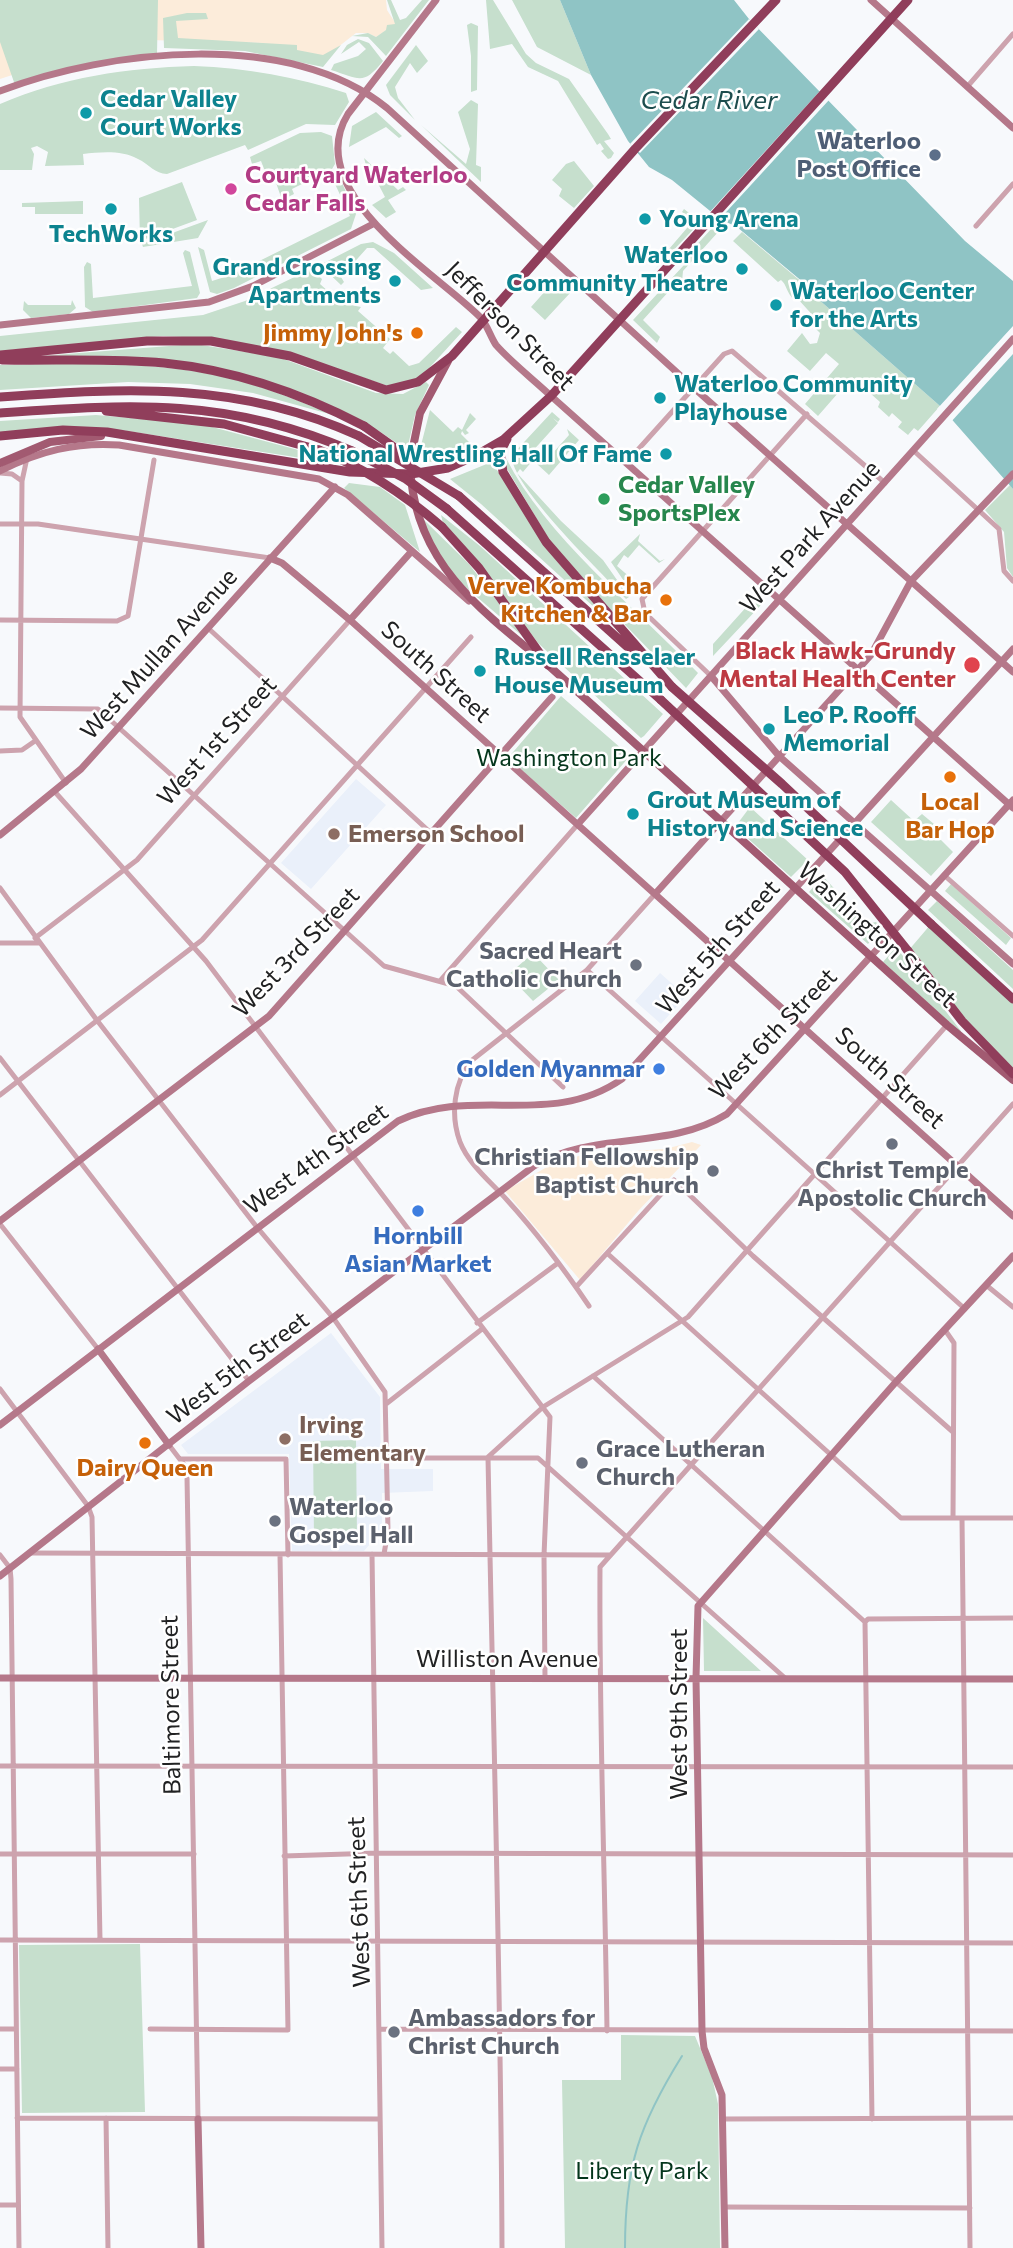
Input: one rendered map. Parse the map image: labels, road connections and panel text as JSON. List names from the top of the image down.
{
  "streets": {
    "main road": ["Washington Street"],
    "street": [
      "Jefferson Street",
      "West Park Avenue",
      "West Mullan Avenue",
      "South Street",
      "West 1st Street",
      "West 5th Street",
      "West 3rd Street",
      "West 6th Street",
      "West 4th Street",
      "Williston Avenue",
      "Baltimore Street",
      "West 9th Street"
    ]
  },
  "crossings": [
    ["Jefferson Street", "West Park Avenue"],
    ["Jefferson Street", "West 5th Street"],
    ["Jefferson Street", "West 6th Street"],
    ["West Park Avenue", "South Street"],
    ["West Park Avenue", "Washington Street"],
    ["West Mullan Avenue", "South Street"],
    ["West Mullan Avenue", "Washington Street"],
    ["South Street", "West 1st Street"],
    ["South Street", "West 5th Street"],
    ["South Street", "West 3rd Street"],
    ["South Street", "West 6th Street"],
    ["West 1st Street", "Washington Street"],
    ["Washington Street", "West 5th Street"],
    ["Washington Street", "West 6th Street"],
    ["West 5th Street", "West 6th Street"],
    ["West 5th Street", "West 4th Street"],
    ["West 6th Street", "Williston Avenue"],
    ["Williston Avenue", "Baltimore Street"],
    ["Williston Avenue", "West 9th Street"]
  ],
  "water": ["Cedar River"],
  "parks": ["Washington Park", "Liberty Park"],
  "places": [
    "Cedar Valley Court Works",
    "Waterloo Post Office",
    "Courtyard Waterloo Cedar Falls",
    "TechWorks",
    "Young Arena",
    "Waterloo Community Theatre",
    "Grand Crossing Apartments",
    "Waterloo Center for the Arts",
    "Jimmy John's",
    "Waterloo Community Playhouse",
    "National Wrestling Hall Of Fame",
    "Cedar Valley SportsPlex",
    "Verve Kombucha Kitchen & Bar",
    "Black Hawk-Grundy Mental Health Center",
    "Russell Rensselaer House Museum",
    "Leo P. Rooff Memorial",
    "Local Bar Hop",
    "Grout Museum of History and Science",
    "Emerson School",
    "Sacred Heart Catholic Church",
    "Golden Myanmar",
    "Christ Temple Apostolic Church",
    "Christian Fellowship Baptist Church",
    "Hornbill Asian Market",
    "Irving Elementary",
    "Dairy Queen",
    "Grace Lutheran Church",
    "Waterloo Gospel Hall",
    "Ambassadors for Christ Church"
  ]
}
